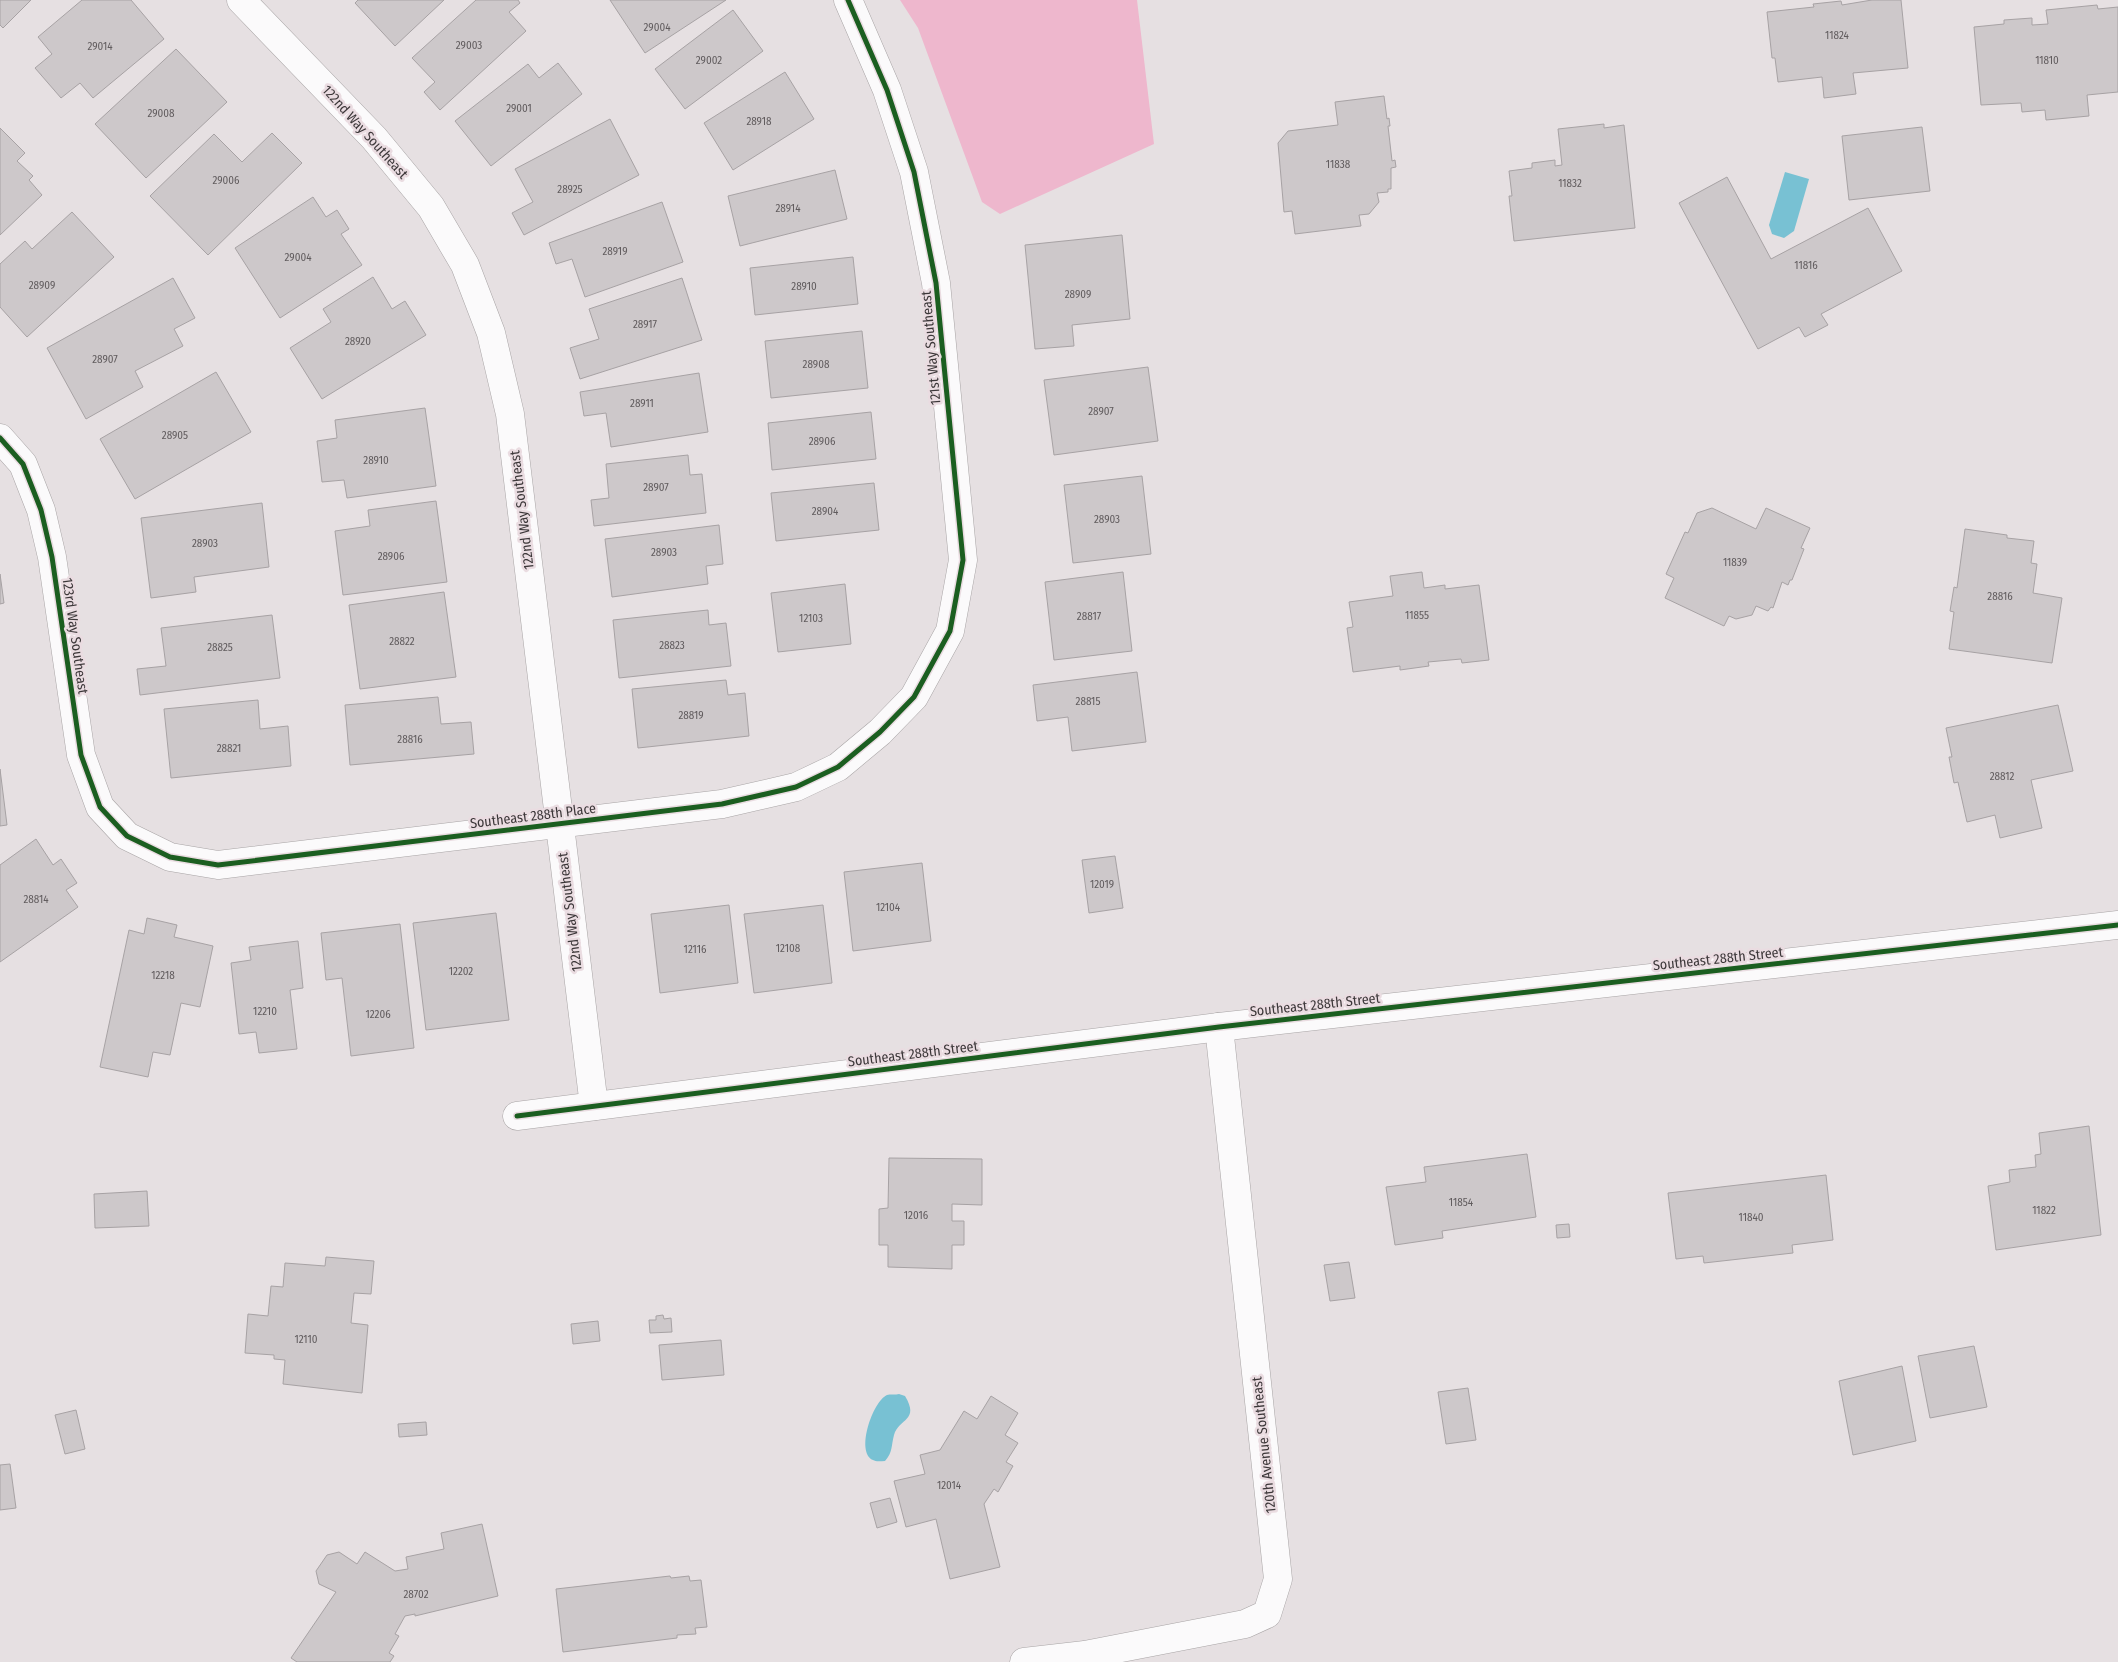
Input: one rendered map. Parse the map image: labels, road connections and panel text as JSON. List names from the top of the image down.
{
  "streets": {
    "street": [
      "122nd Way Southeast",
      "121st Way Southeast",
      "123rd Way Southeast",
      "Southeast 288th Place",
      "Southeast 288th Street",
      "120th Avenue Southeast"
    ]
  },
  "crossings": [
    ["122nd Way Southeast", "Southeast 288th Place"],
    ["122nd Way Southeast", "Southeast 288th Street"],
    ["121st Way Southeast", "Southeast 288th Place"],
    ["123rd Way Southeast", "Southeast 288th Place"],
    ["Southeast 288th Street", "120th Avenue Southeast"]
  ],
  "house_numbers": [
    "29004",
    "11824",
    "29003",
    "29014",
    "29002",
    "11810",
    "29001",
    "29008",
    "28918",
    "11838",
    "29006",
    "11832",
    "28925",
    "28914",
    "28919",
    "29004",
    "11816",
    "28909",
    "28910",
    "28909",
    "28917",
    "28920",
    "28907",
    "28908",
    "28911",
    "28907",
    "28905",
    "28906",
    "28910",
    "28907",
    "28904",
    "28903",
    "28903",
    "28903",
    "28906",
    "11839",
    "28816",
    "11855",
    "28817",
    "12103",
    "28822",
    "28823",
    "28825",
    "28815",
    "28819",
    "28816",
    "28821",
    "28812",
    "12019",
    "28814",
    "12104",
    "12108",
    "12116",
    "12202",
    "12218",
    "12210",
    "12206",
    "11854",
    "11822",
    "12016",
    "11840",
    "12110",
    "12014",
    "28702"
  ]
}
